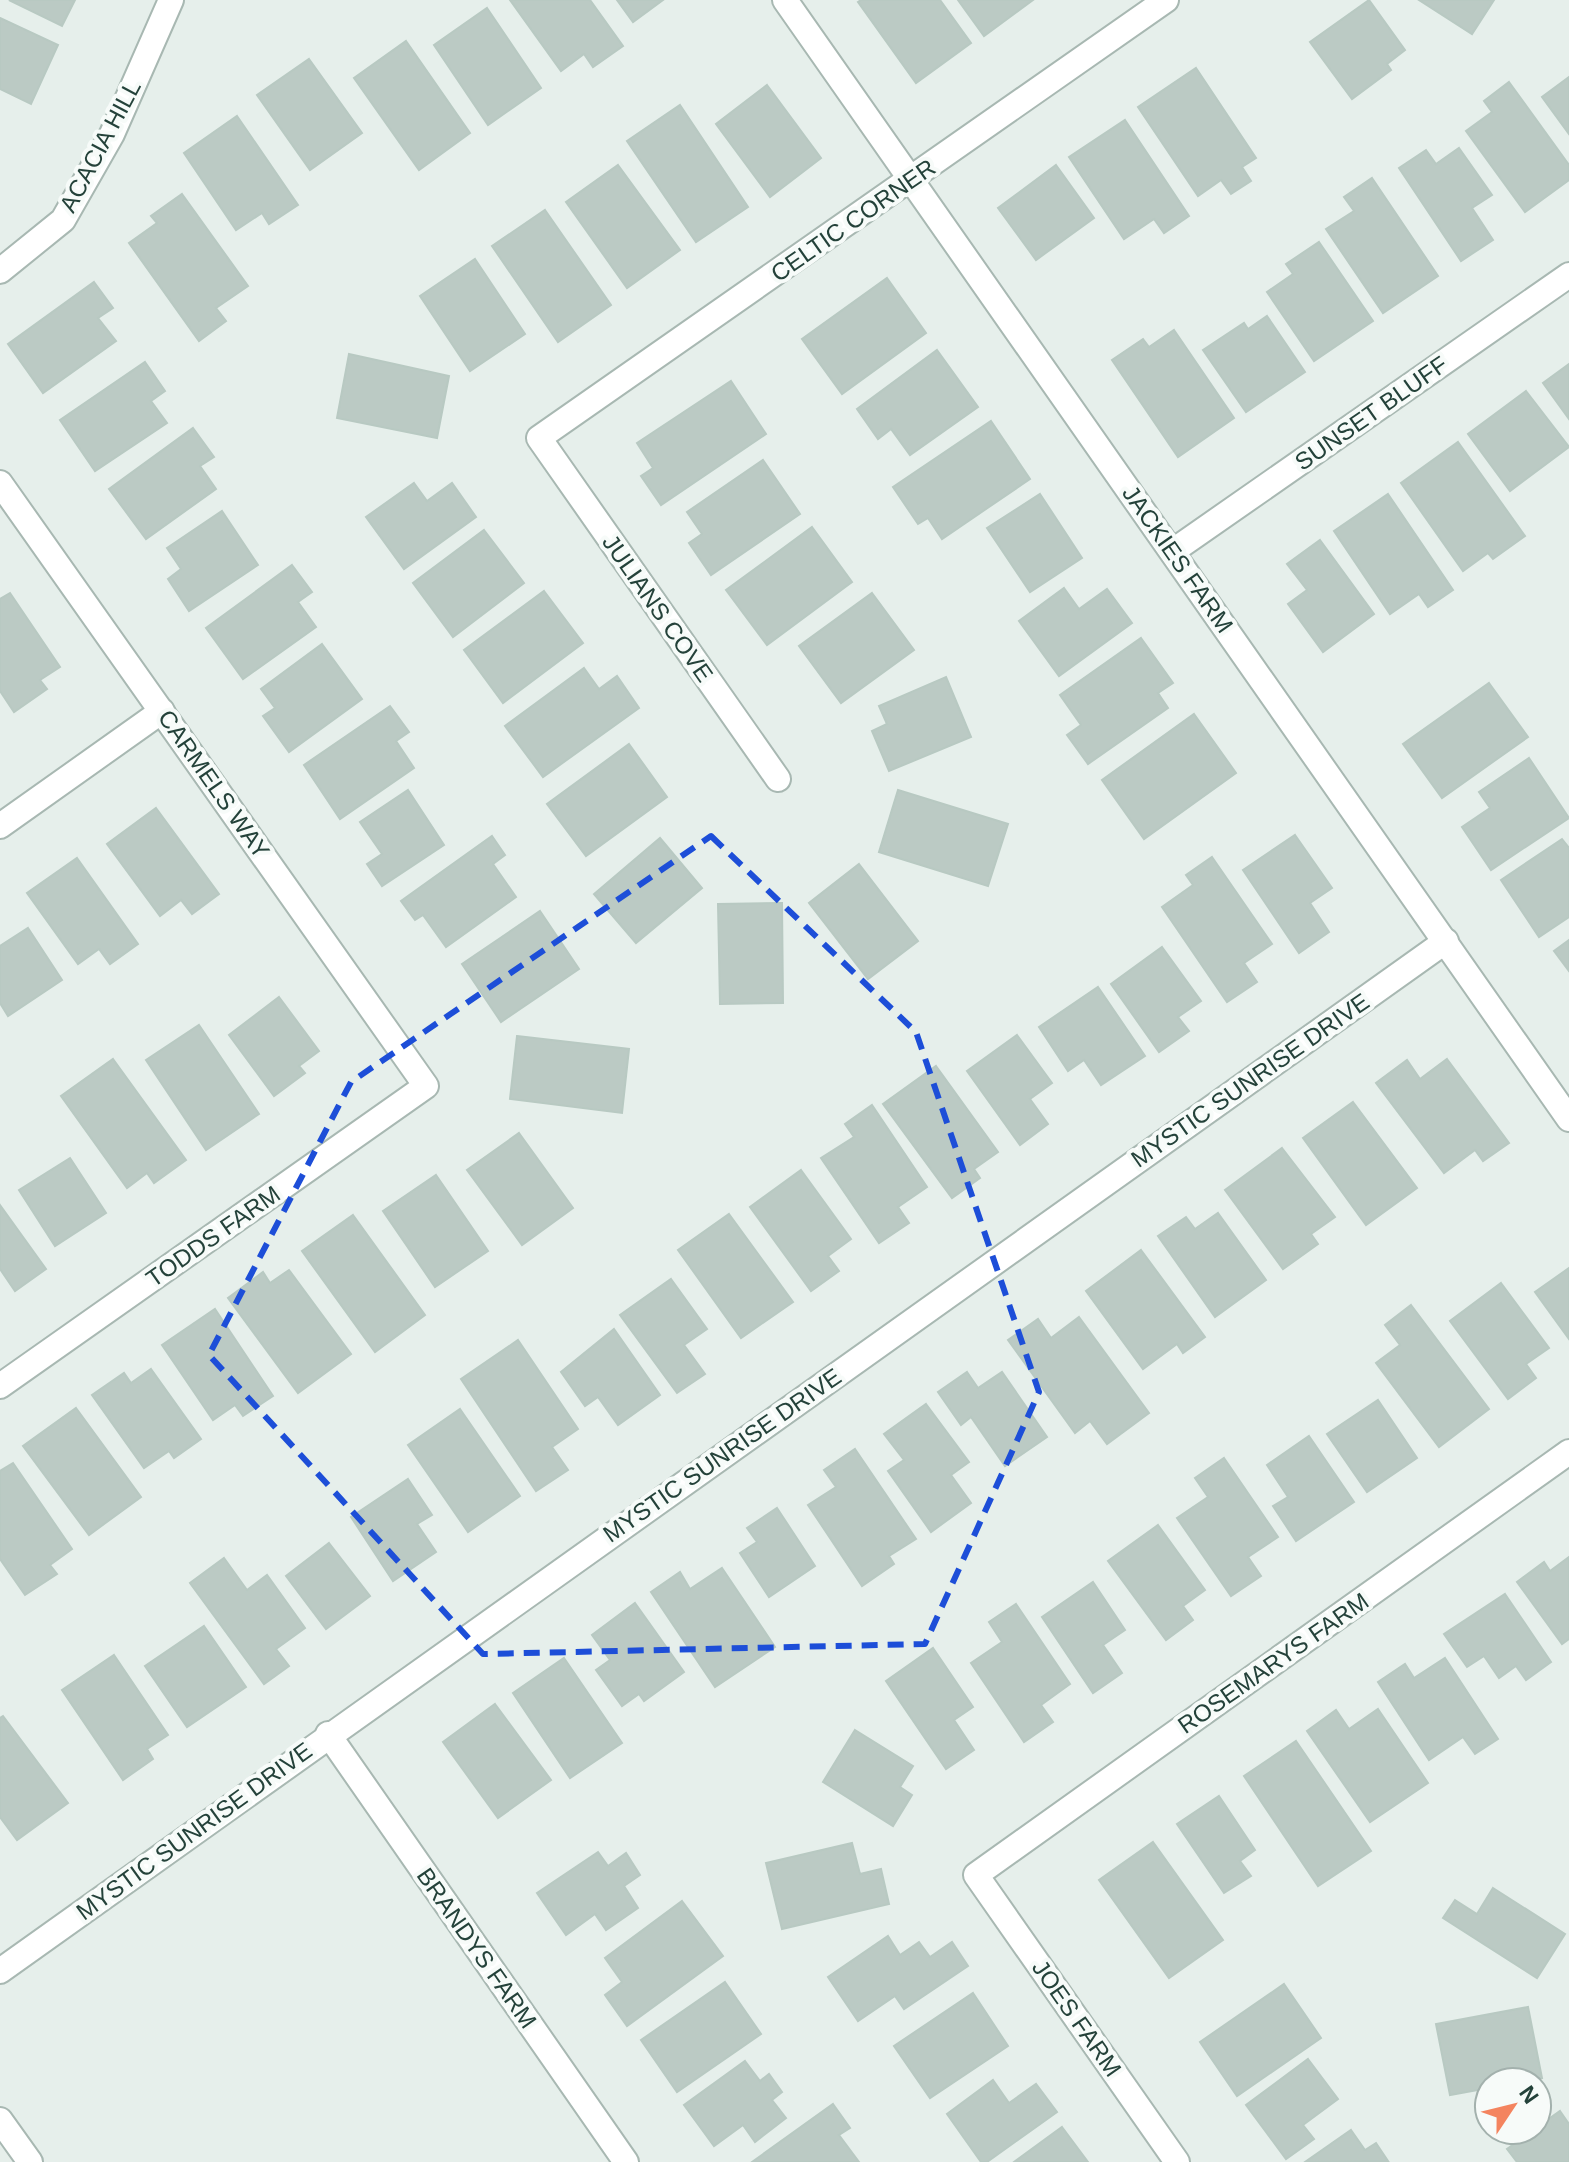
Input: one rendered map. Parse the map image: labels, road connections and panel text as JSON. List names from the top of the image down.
{
  "streets": {
    "street": [
      "ACACIA HILL",
      "CELTIC CORNER",
      "SUNSET BLUFF",
      "JACKIES FARM",
      "JULIANS COVE",
      "CARMELS WAY",
      "MYSTIC SUNRISE DRIVE",
      "TODDS FARM",
      "ROSEMARYS FARM",
      "BRANDYS FARM",
      "JOES FARM"
    ]
  },
  "crossings": [
    ["CELTIC CORNER", "JACKIES FARM"],
    ["CELTIC CORNER", "JULIANS COVE"],
    ["SUNSET BLUFF", "JACKIES FARM"],
    ["JACKIES FARM", "MYSTIC SUNRISE DRIVE"],
    ["CARMELS WAY", "TODDS FARM"],
    ["MYSTIC SUNRISE DRIVE", "BRANDYS FARM"],
    ["ROSEMARYS FARM", "JOES FARM"]
  ],
  "north": "top right"
}
